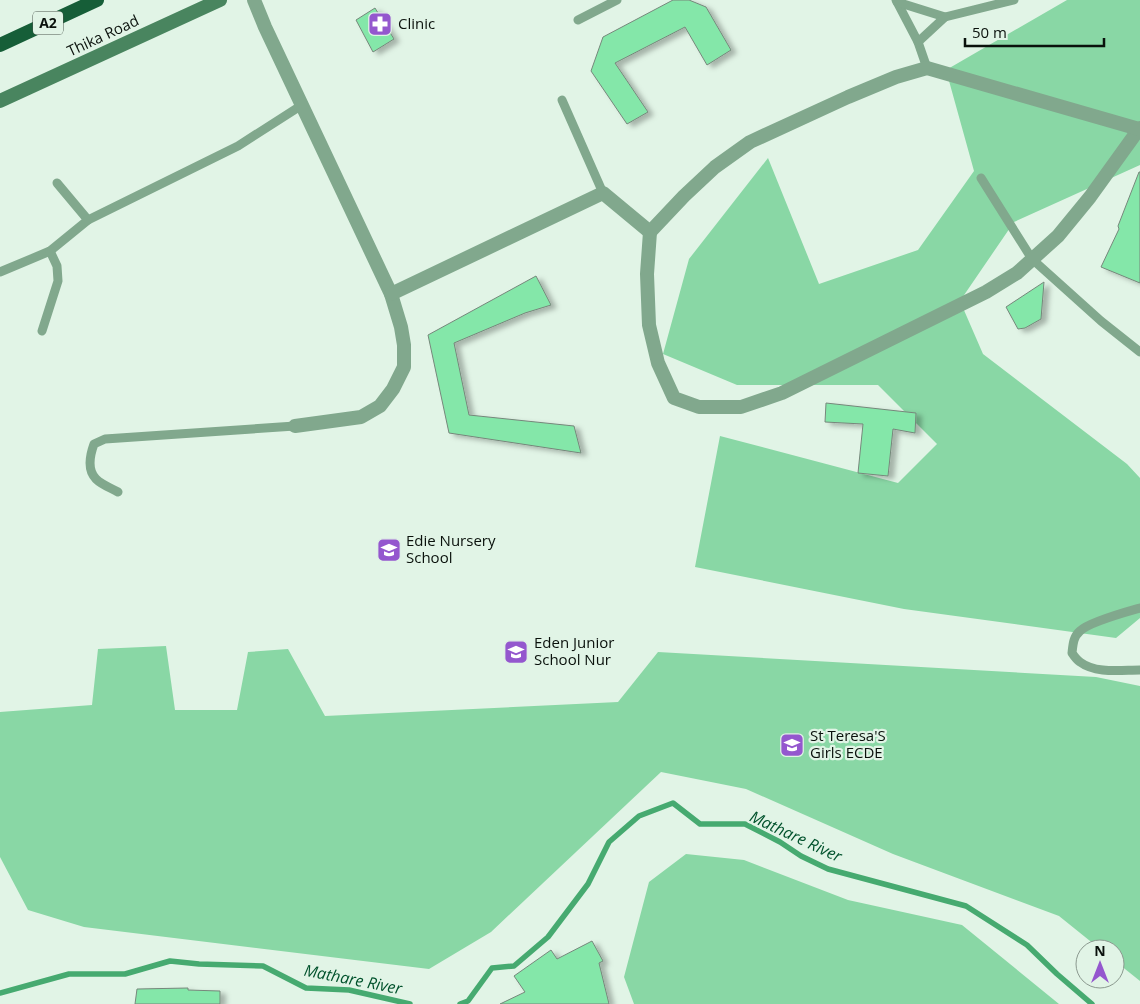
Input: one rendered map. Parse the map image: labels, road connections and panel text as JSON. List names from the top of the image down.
{
  "streets": {
    "highway": ["A2"],
    "main road": ["Thika Road"]
  },
  "water": ["Mathare River"],
  "places": {
    "pharmacy": ["Clinic"],
    "school or university": ["Edie Nursery School", "Eden Junior School Nur", "St Teresa'S Girls ECDE"]
  },
  "scale_bar": "50 m",
  "north": "top"
}
